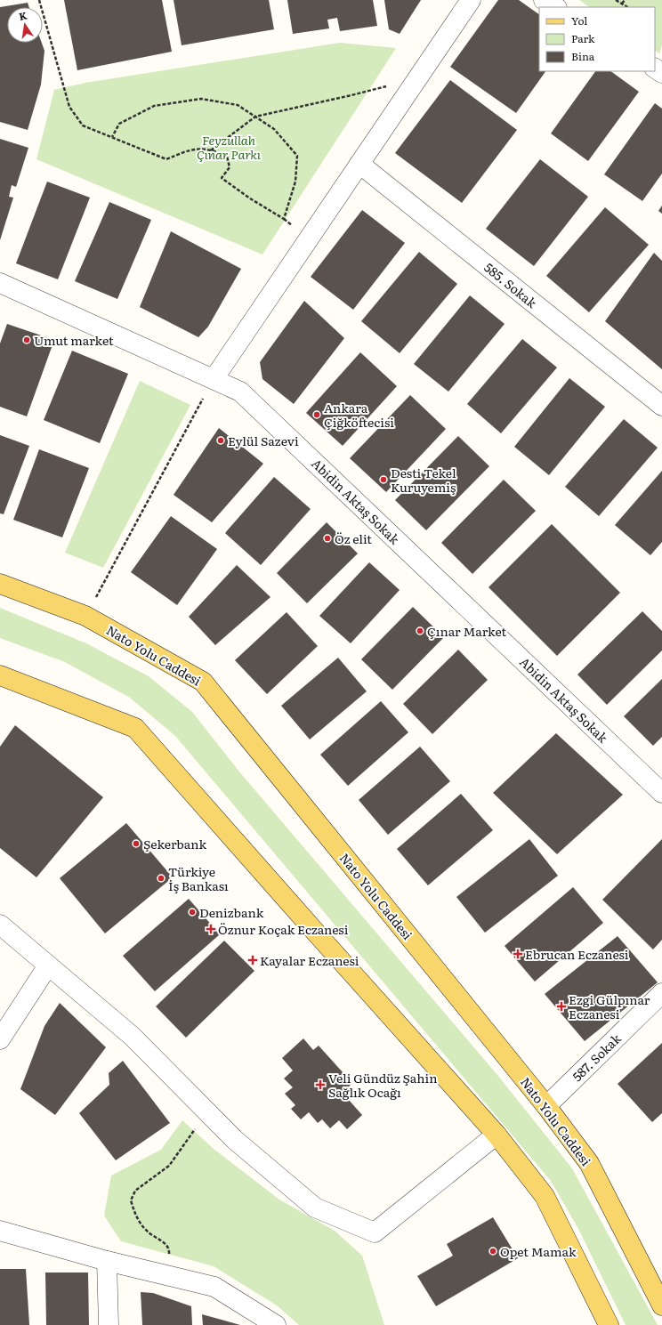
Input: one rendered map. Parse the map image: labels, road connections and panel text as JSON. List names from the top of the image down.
{
  "streets": {
    "main road": ["Nato Yolu Caddesi"],
    "street": ["585. Sokak", "Abidin Aktaş Sokak", "587. Sokak"]
  },
  "crossings": [
    ["Nato Yolu Caddesi", "587. Sokak"]
  ],
  "parks": ["Feyzullah Çınar Parkı"],
  "places": {
    "other": [
      "Umut market",
      "Ankara Çiğköftecisi",
      "Eylül Sazevi",
      "Desti Tekel Kuruyemiş",
      "Öz elit",
      "Çınar Market",
      "Şekerbank",
      "Türkiye İş Bankası",
      "Denizbank",
      "Opet Mamak"
    ],
    "health": [
      "Öznur Koçak Eczanesi",
      "Ebrucan Eczanesi",
      "Kayalar Eczanesi",
      "Ezgi Gülpınar Eczanesi",
      "Veli Gündüz Şahin Sağlık Ocağı"
    ]
  },
  "legend": ["Yol", "Park", "Bina"],
  "north": "top"
}
